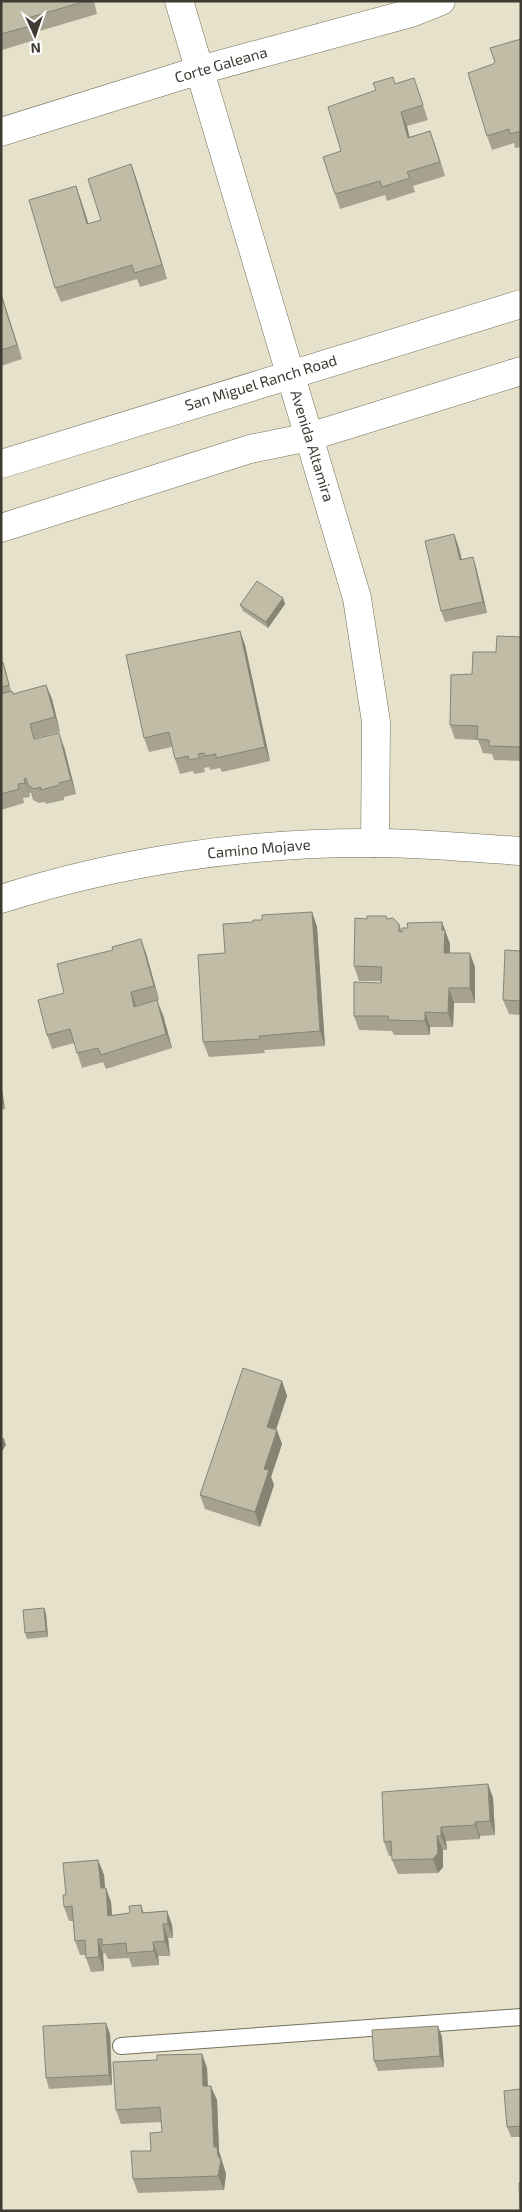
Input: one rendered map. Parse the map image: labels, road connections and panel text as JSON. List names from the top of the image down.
{
  "streets": {
    "street": [
      "Corte Galeana",
      "San Miguel Ranch Road",
      "Avenida Altamira",
      "Camino Mojave"
    ]
  },
  "crossings": [
    ["Corte Galeana", "Avenida Altamira"],
    ["San Miguel Ranch Road", "Avenida Altamira"],
    ["Avenida Altamira", "Camino Mojave"]
  ],
  "north": "bottom"
}
